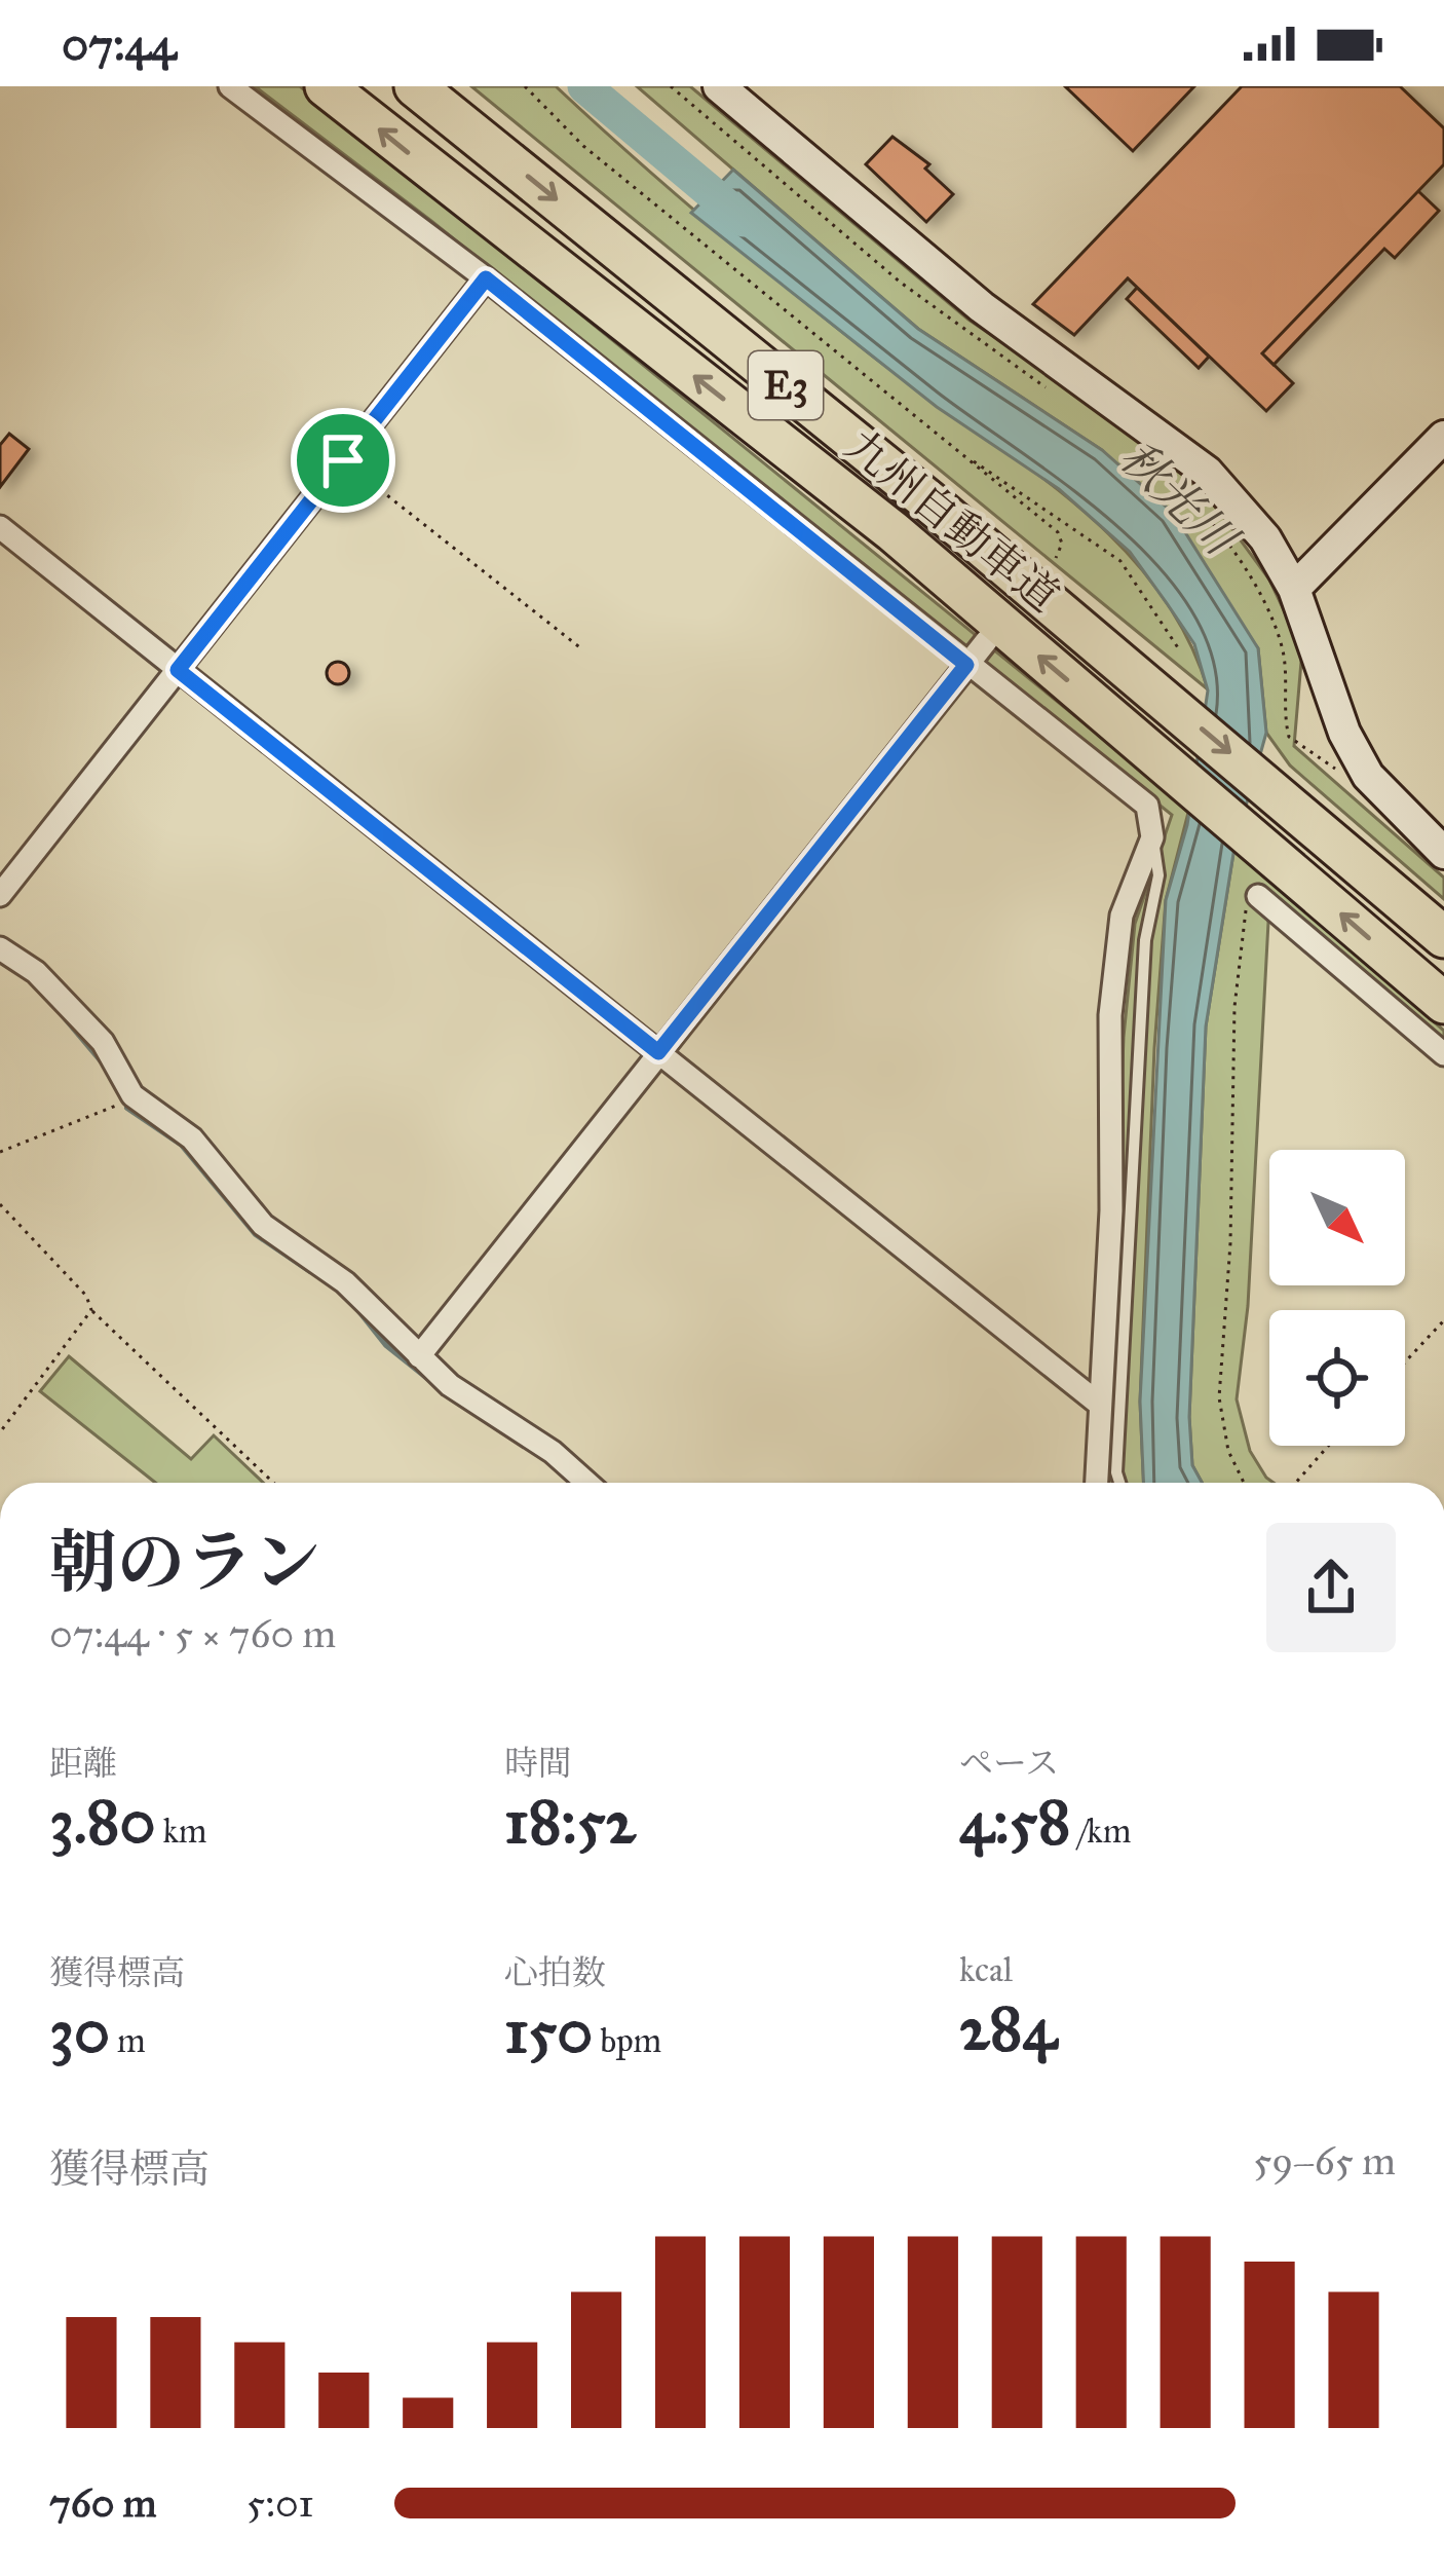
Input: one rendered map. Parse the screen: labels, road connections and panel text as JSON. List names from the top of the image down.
{
  "streets": {
    "highway": ["E3", "九州自動車道"]
  },
  "water": ["秋光川"],
  "north": "bottom right",
  "page": {
    "status": "07:44",
    "heading": ["朝のラン", "07:44 · 5 × 760 m"],
    "stats": [
      ["距離", "3.80 km"],
      ["時間", "18:52"],
      ["ペース", "4:58 /km"],
      ["獲得標高", "30 m"],
      ["心拍数", "150 bpm"],
      ["kcal", "284"]
    ],
    "chart": ["獲得標高", "59–65 m"],
    "list": [
      {
        "name": "760 m",
        "note": "5:01"
      }
    ]
  }
}
